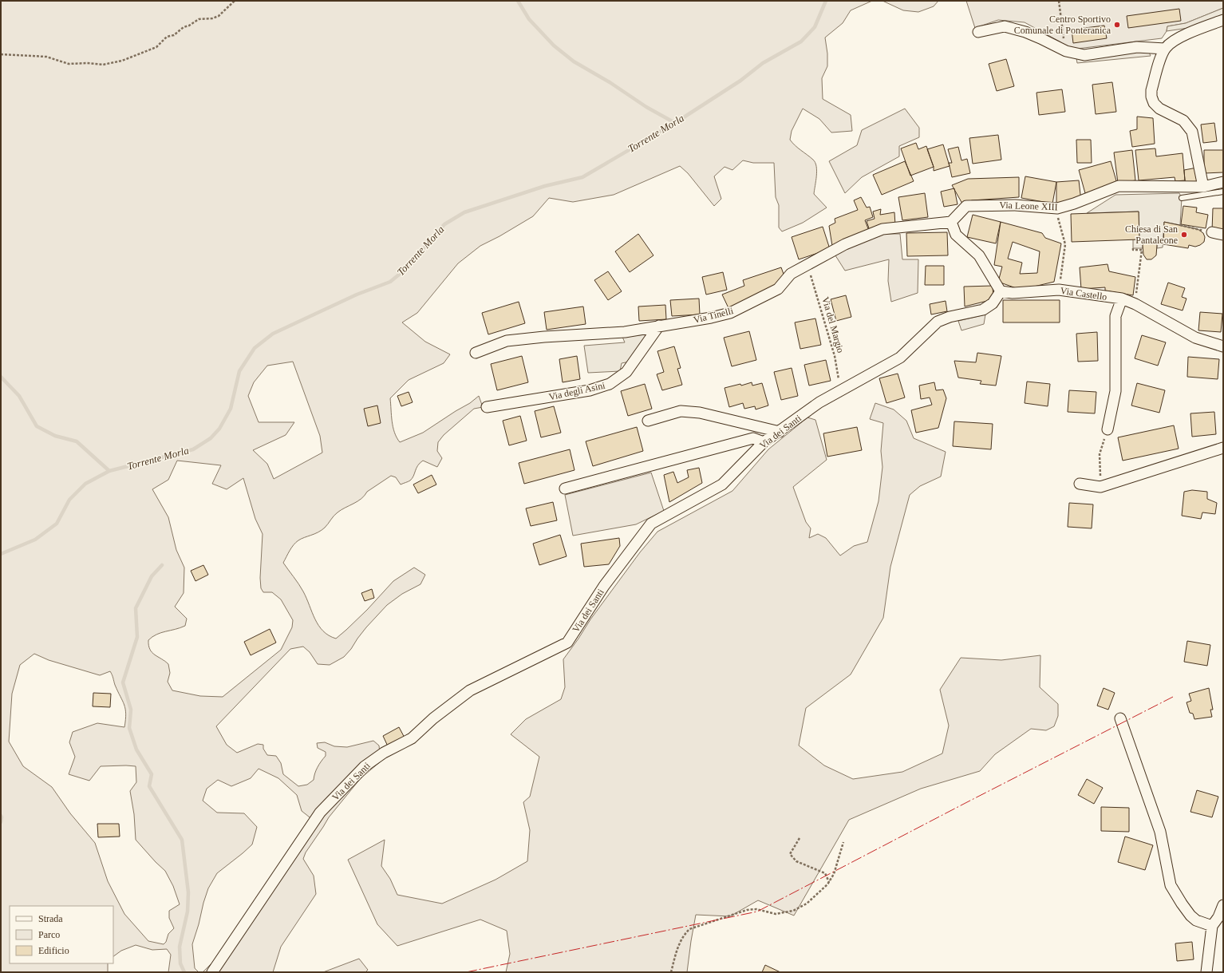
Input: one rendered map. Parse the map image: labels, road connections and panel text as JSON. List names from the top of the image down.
{
  "streets": {
    "street": [
      "Via Leone XIII",
      "Via Castello",
      "Via Tinelli",
      "Via degli Asini",
      "Via dei Santi"
    ],
    "path": ["Via del Margio"]
  },
  "crossings": [
    ["Via Leone XIII", "Via Tinelli"],
    ["Via Castello", "Via dei Santi"],
    ["Via Tinelli", "Via del Margio"],
    ["Via Tinelli", "Via degli Asini"],
    ["Via del Margio", "Via dei Santi"]
  ],
  "water": ["Torrente Morla"],
  "places": ["Centro Sportivo Comunale di Ponteranica", "Chiesa di San Pantaleone"],
  "legend": ["Strada", "Parco", "Edificio"]
}
